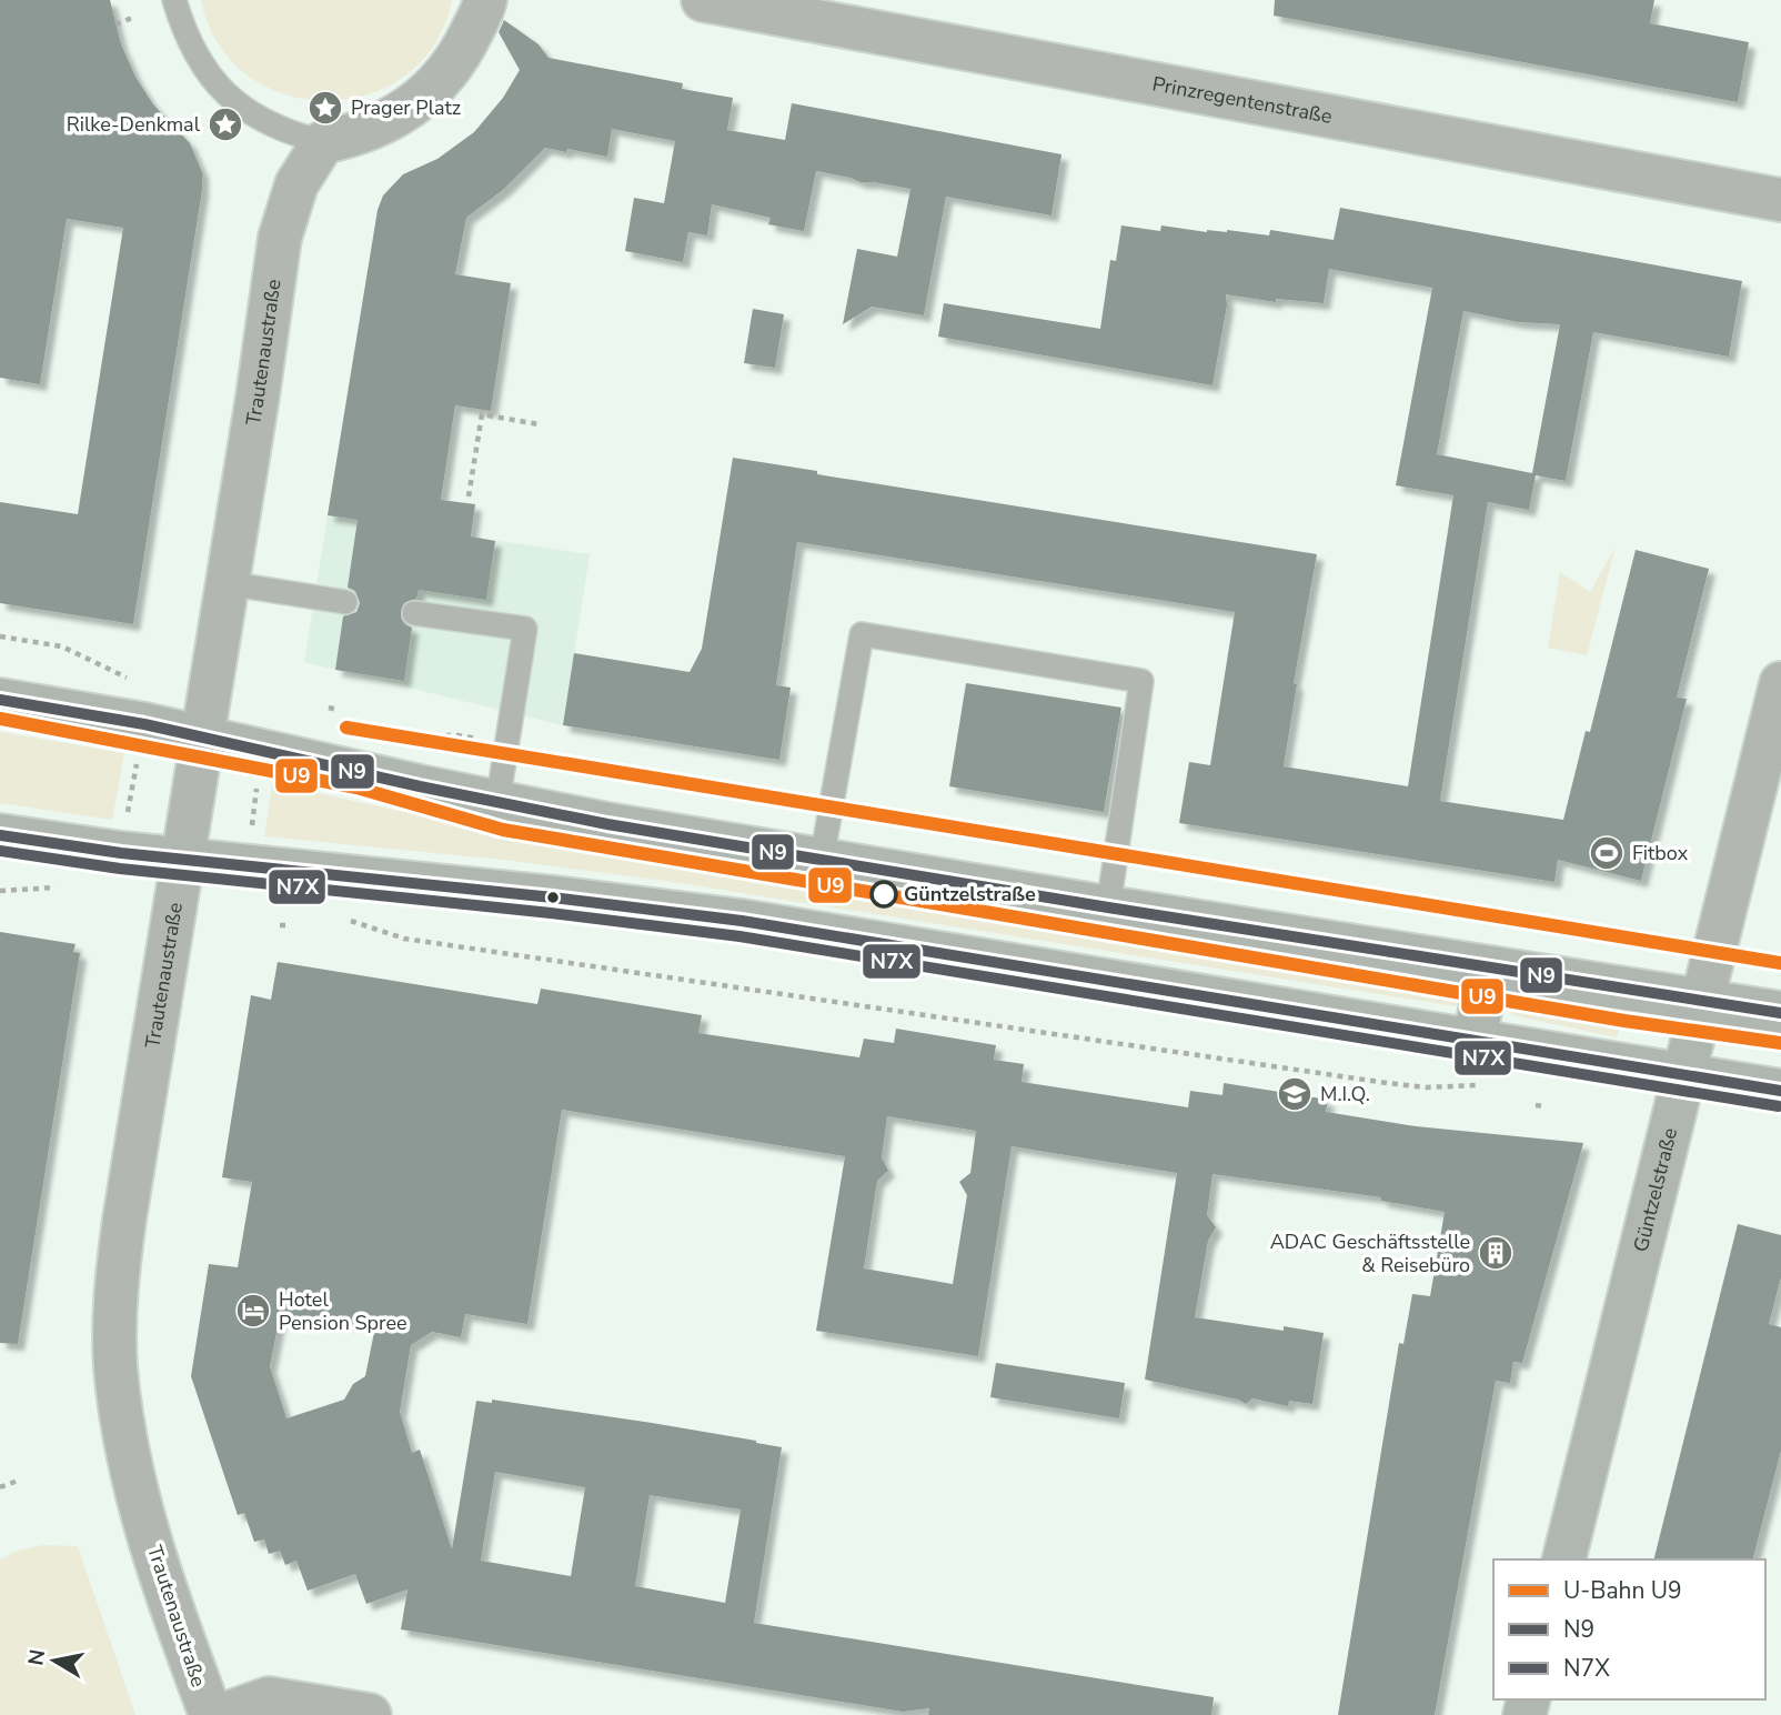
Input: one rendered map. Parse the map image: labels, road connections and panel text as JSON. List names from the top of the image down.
{
  "streets": {
    "main road": ["Güntzelstraße"],
    "street": ["Prinzregentenstraße", "Trautenaustraße"]
  },
  "places": {
    "place": ["Prager Platz", "Rilke-Denkmal"],
    "sports": ["Fitbox"],
    "other": ["Güntzelstraße"],
    "school or university": ["M.I.Q."],
    "building": ["ADAC Geschäftsstelle & Reisebüro"],
    "hotel": ["Hotel Pension Spree"]
  },
  "lines": ["transit line N9", "metro line U9", "transit line N7X"],
  "legend": ["U-Bahn U9", "N9", "N7X"],
  "north": "left"
}
